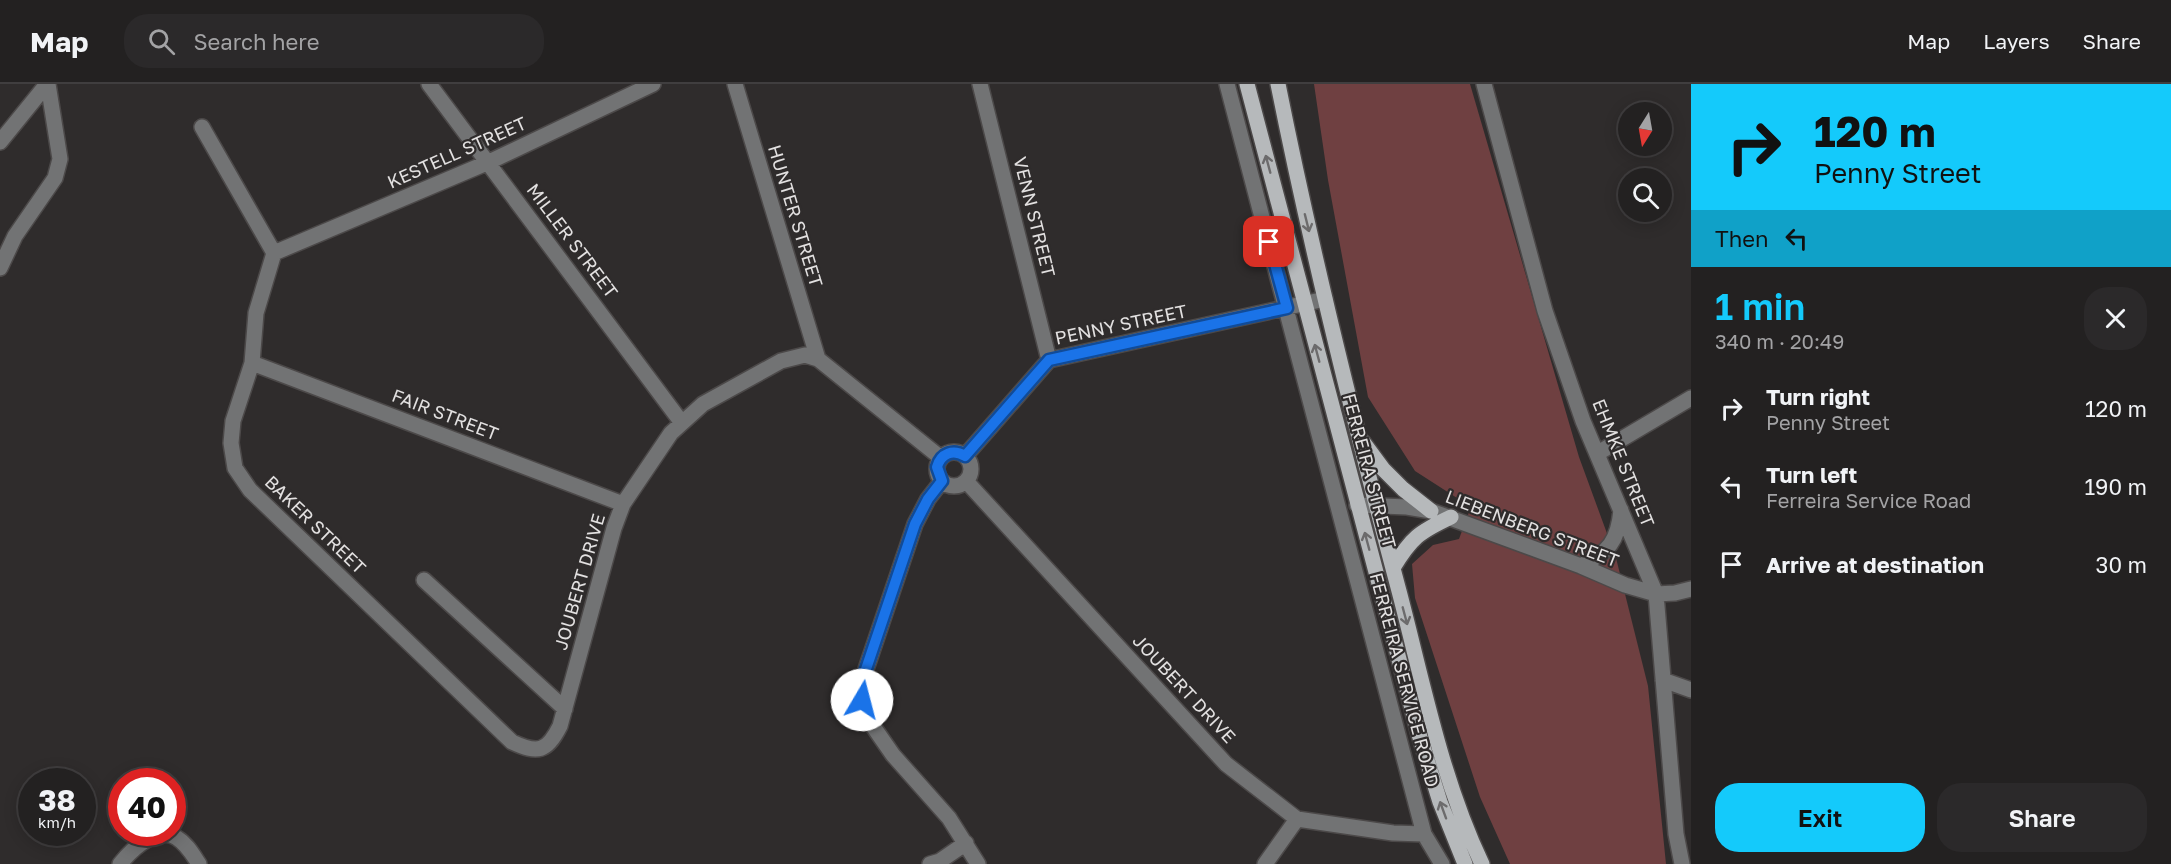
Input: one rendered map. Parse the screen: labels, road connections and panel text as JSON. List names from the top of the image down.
{
  "streets": {
    "main road": ["FERREIRA STREET"],
    "street": [
      "KESTELL STREET",
      "HUNTER STREET",
      "VENN STREET",
      "MILLER STREET",
      "PENNY STREET",
      "FAIR STREET",
      "EHMKE STREET",
      "BAKER STREET",
      "LIEBENBERG STREET",
      "JOUBERT DRIVE",
      "FERREIRA SERVICE ROAD"
    ]
  },
  "crossings": [
    ["KESTELL STREET", "MILLER STREET"],
    ["KESTELL STREET", "BAKER STREET"],
    ["HUNTER STREET", "JOUBERT DRIVE"],
    ["VENN STREET", "PENNY STREET"],
    ["MILLER STREET", "JOUBERT DRIVE"],
    ["PENNY STREET", "FERREIRA STREET"],
    ["PENNY STREET", "JOUBERT DRIVE"],
    ["PENNY STREET", "FERREIRA SERVICE ROAD"],
    ["FAIR STREET", "BAKER STREET"],
    ["FAIR STREET", "JOUBERT DRIVE"],
    ["EHMKE STREET", "LIEBENBERG STREET"],
    ["FERREIRA STREET", "LIEBENBERG STREET"],
    ["BAKER STREET", "JOUBERT DRIVE"],
    ["JOUBERT DRIVE", "FERREIRA SERVICE ROAD"]
  ],
  "north": "bottom",
  "page": {
    "header": "Map",
    "search": "Search here",
    "nav": ["Map", "Layers", "Share"],
    "turn": ["120 m", "Penny Street"],
    "then": "Then",
    "heading": ["1 min", "340 m · 20:49"],
    "list": [
      {
        "name": "Turn right",
        "note": "Penny Street",
        "value": "120 m"
      },
      {
        "name": "Turn left",
        "note": "Ferreira Service Road",
        "value": "190 m"
      },
      {
        "name": "Arrive at destination",
        "value": "30 m"
      }
    ],
    "speed": "38 km/h",
    "limit": "40",
    "buttons": ["Exit", "Share"]
  }
}
